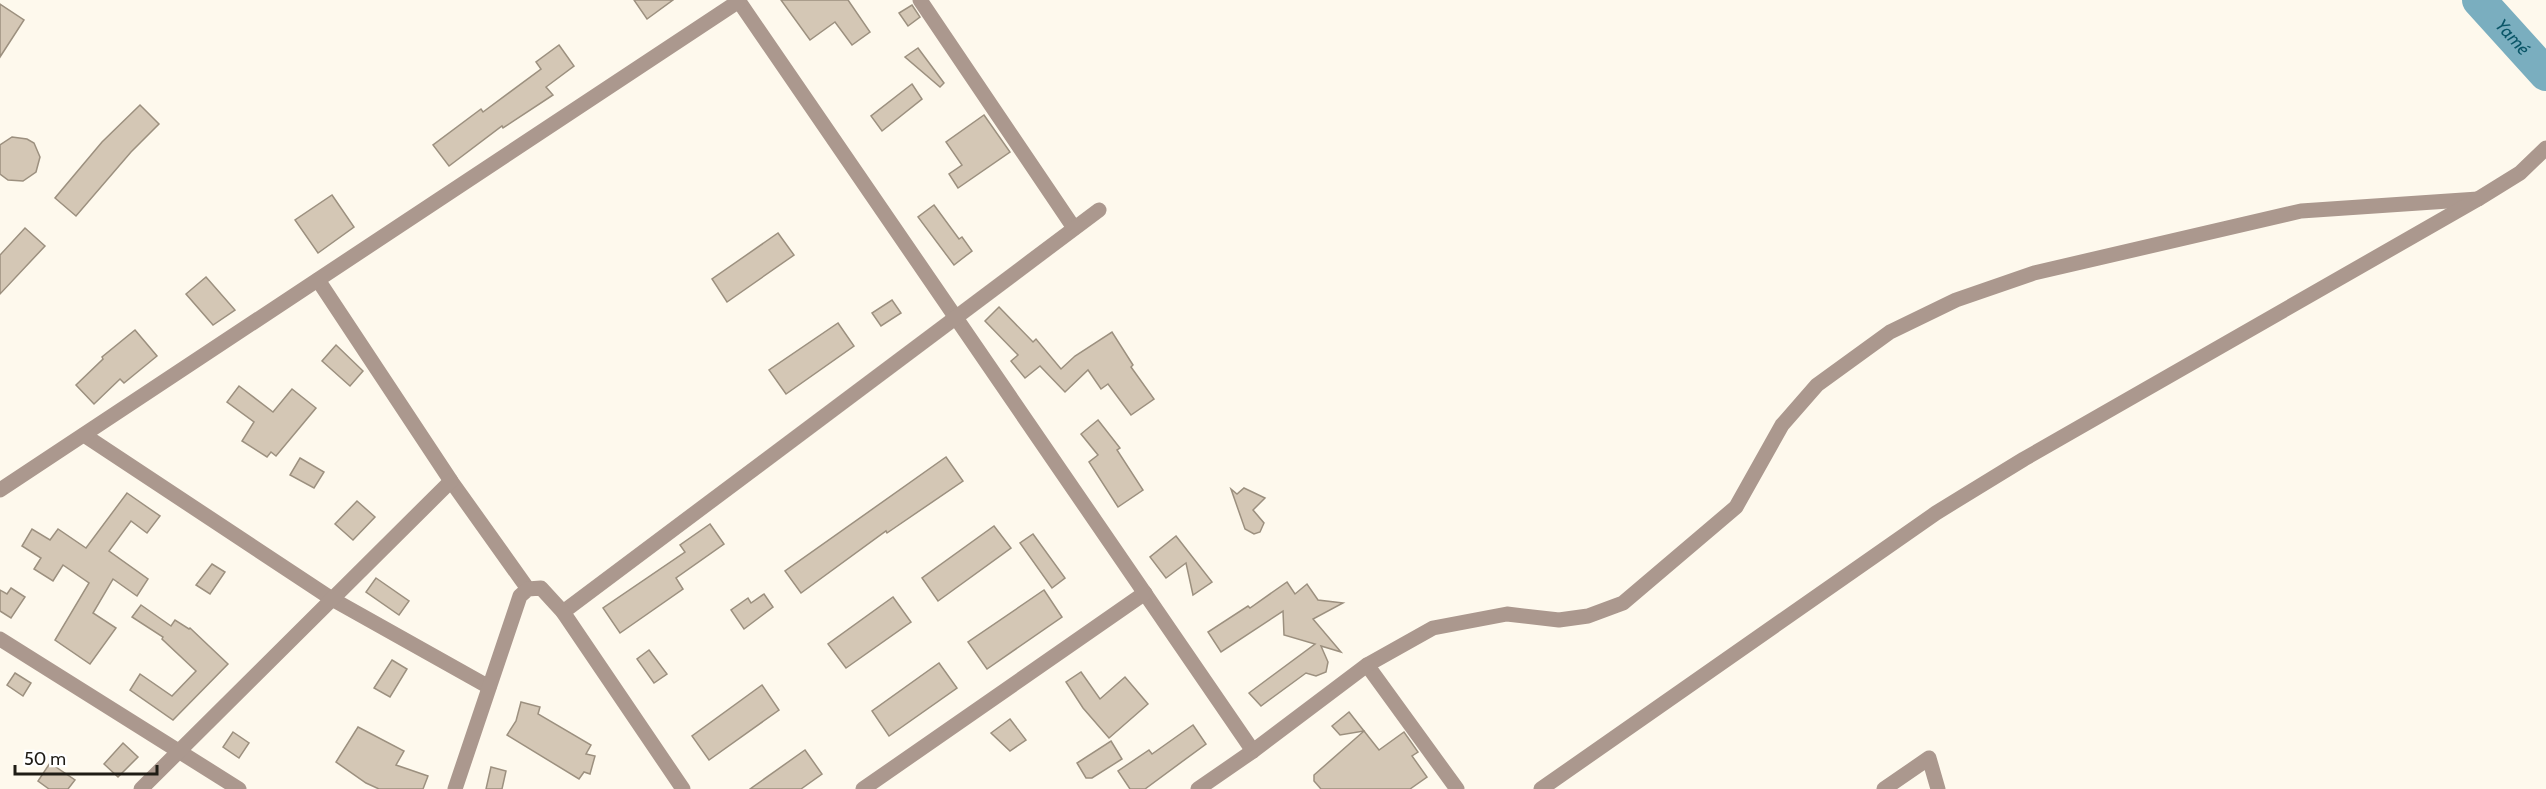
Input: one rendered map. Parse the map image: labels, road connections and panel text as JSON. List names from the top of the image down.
{
  "water": ["Yamé"],
  "scale_bar": "50 m"
}
